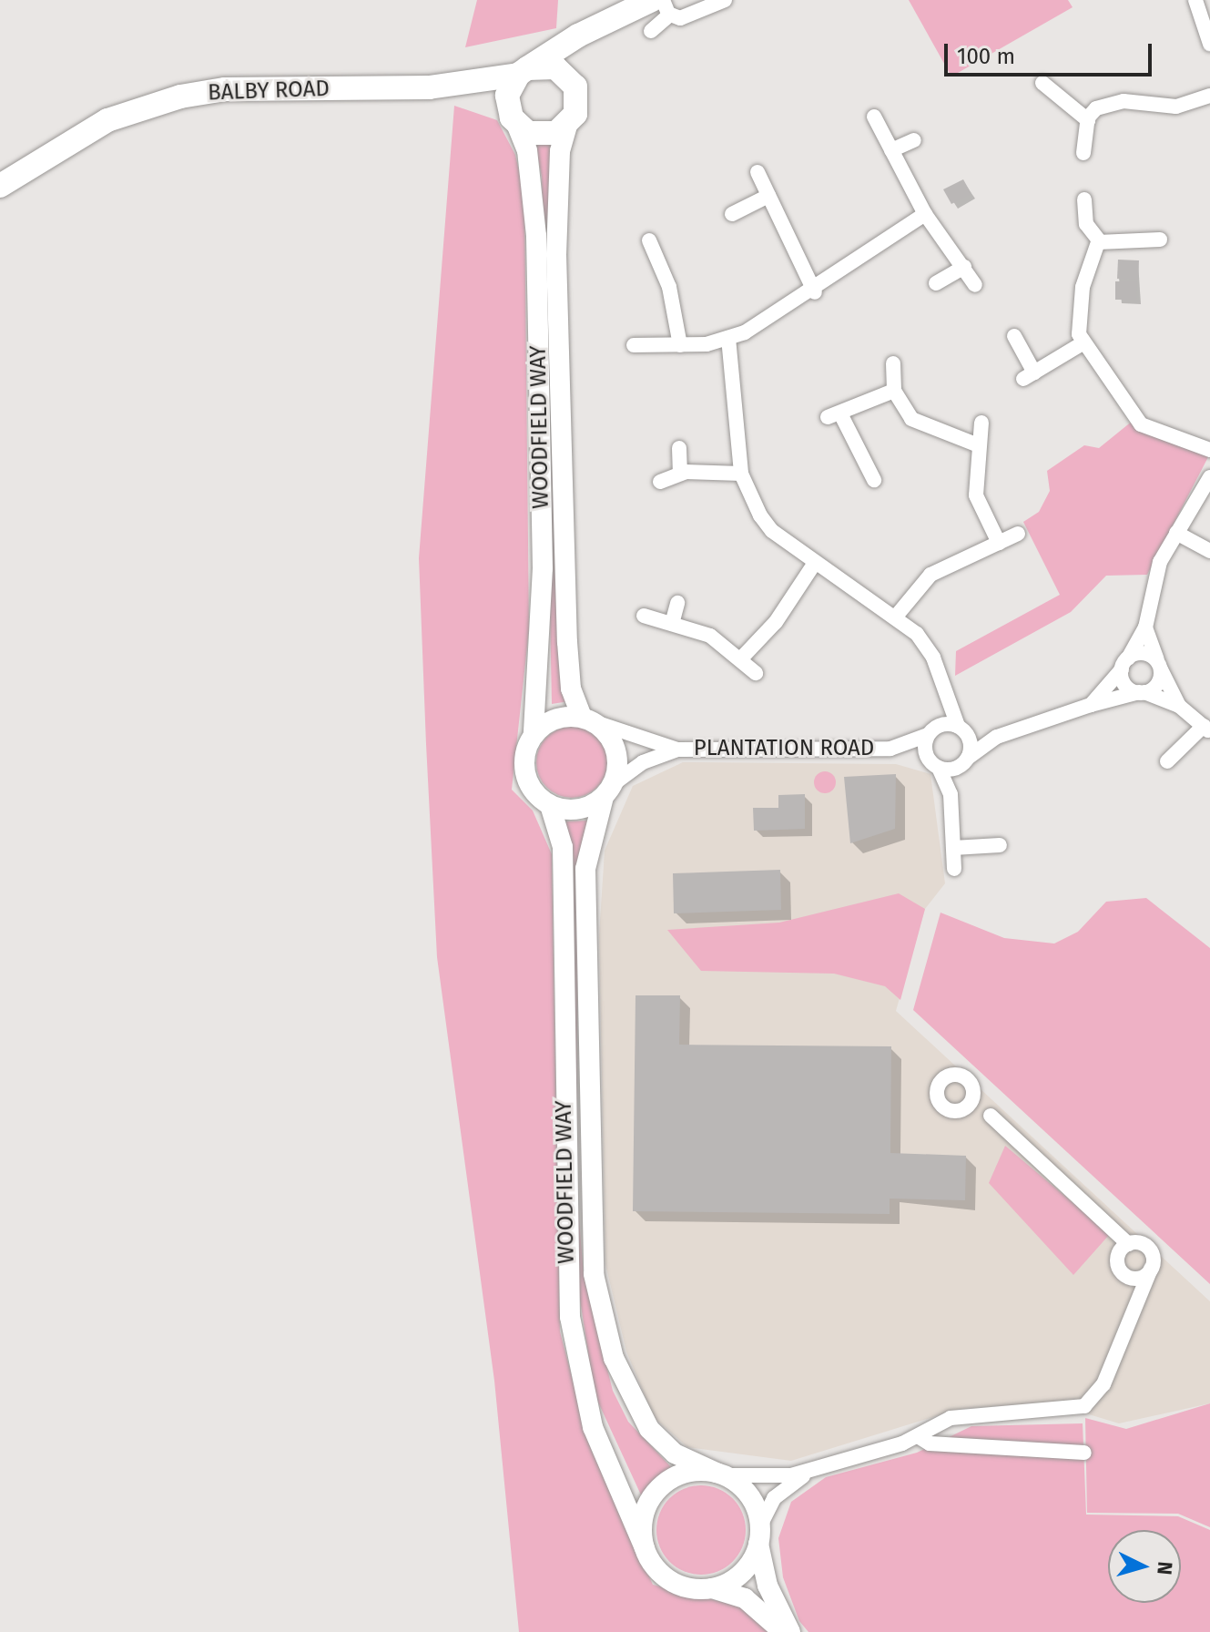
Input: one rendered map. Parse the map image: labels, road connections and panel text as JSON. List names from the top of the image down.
{
  "streets": {
    "main road": ["BALBY ROAD"],
    "street": ["WOODFIELD WAY", "PLANTATION ROAD"]
  },
  "crossings": [
    ["WOODFIELD WAY", "PLANTATION ROAD"]
  ],
  "scale_bar": "100 m",
  "north": "right"
}
